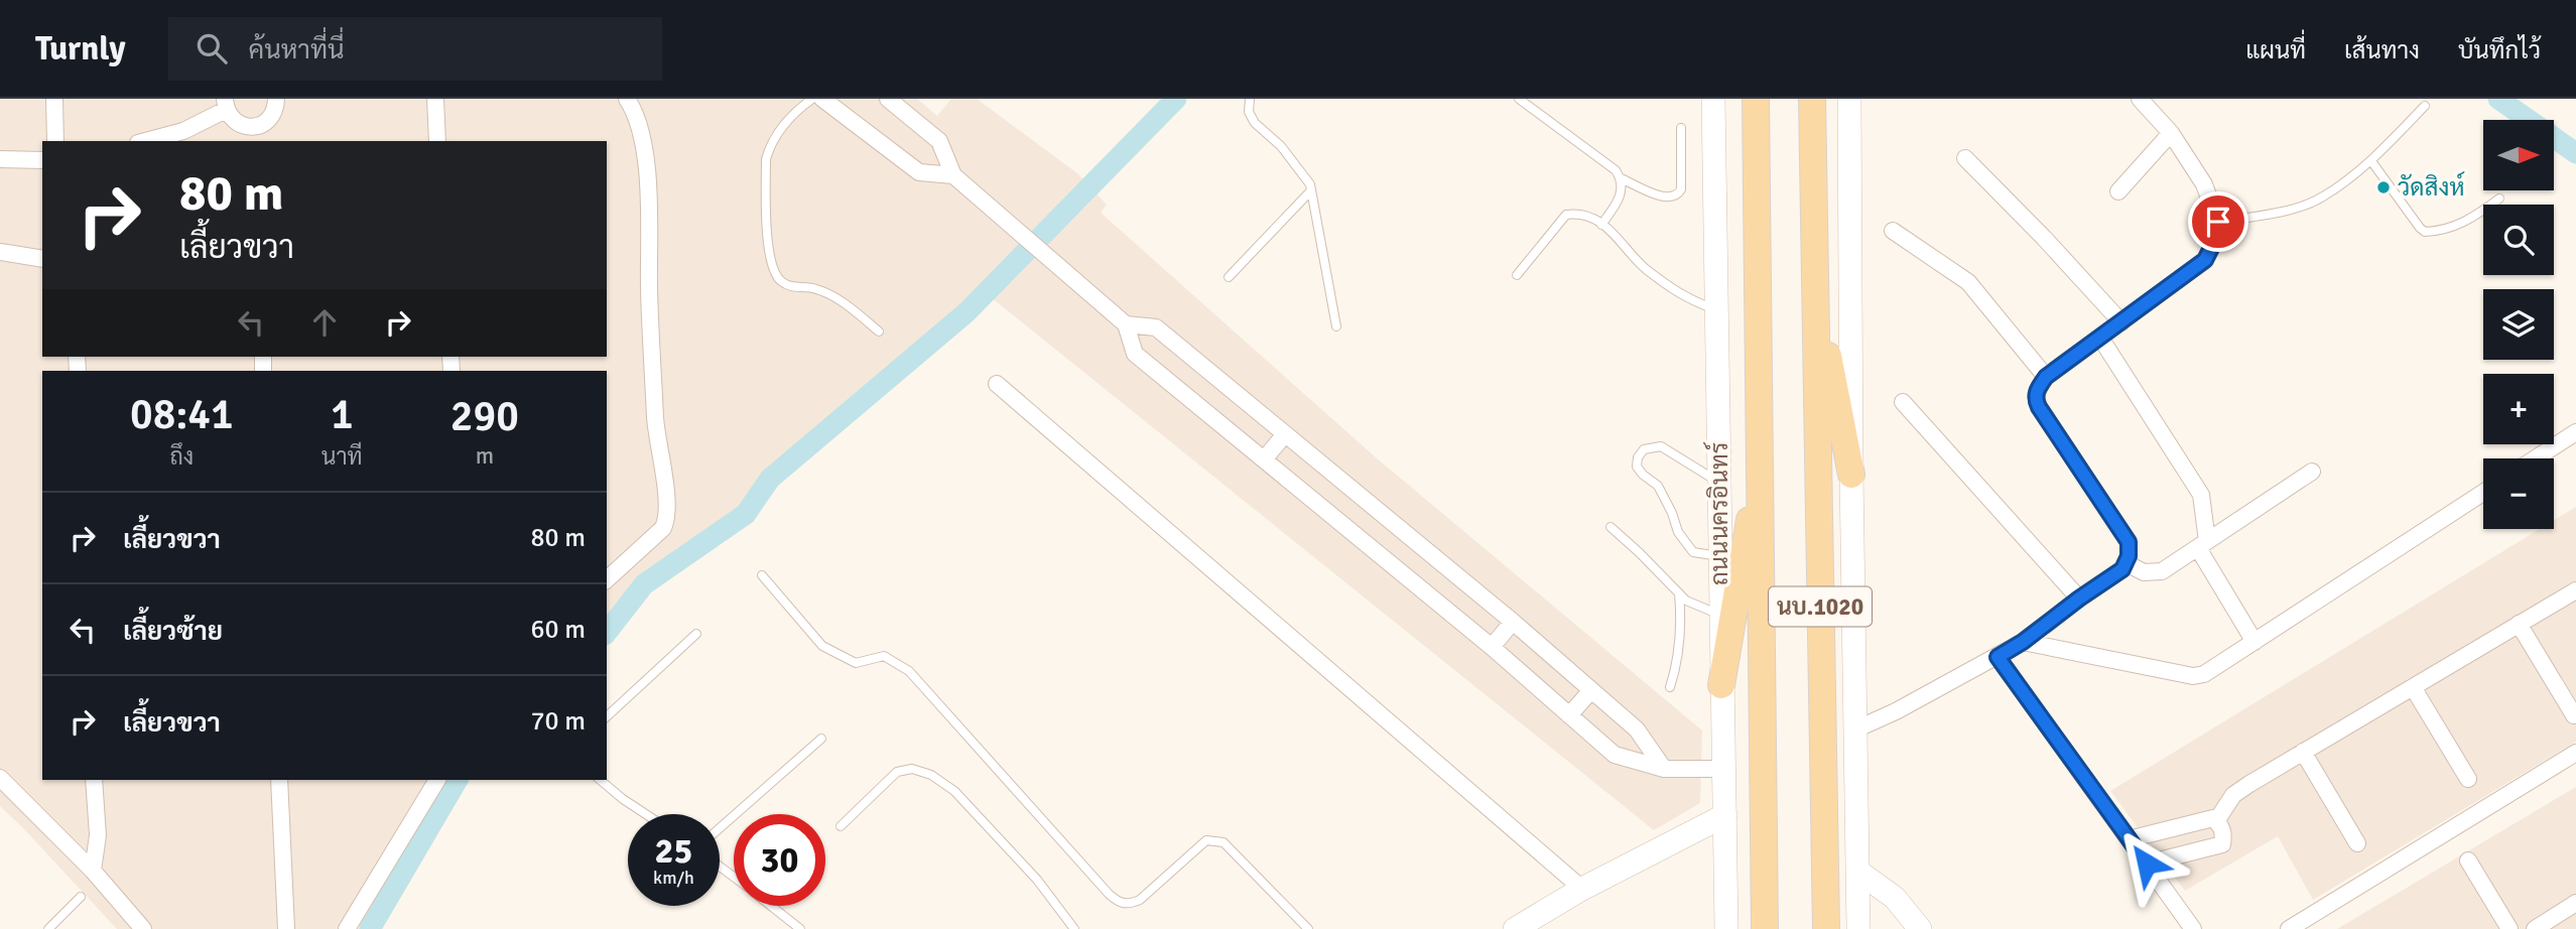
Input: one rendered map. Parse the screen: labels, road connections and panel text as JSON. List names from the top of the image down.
{
  "streets": {
    "main road": ["ถนนนครอินทร์", "นบ.1020"]
  },
  "places": ["วัดสิงห์"],
  "north": "right",
  "page": {
    "header": "Turnly",
    "search": "ค้นหาที่นี่",
    "nav": ["แผนที่", "เส้นทาง", "บันทึกไว้"],
    "map_buttons": ["+", "−"],
    "turn": ["80 m", "เลี้ยวขวา"],
    "eta": [
      "08:41",
      "ถึง",
      "1",
      "นาที",
      "290",
      "m"
    ],
    "list": [
      {
        "name": "เลี้ยวขวา",
        "value": "80 m"
      },
      {
        "name": "เลี้ยวซ้าย",
        "value": "60 m"
      },
      {
        "name": "เลี้ยวขวา",
        "value": "70 m"
      }
    ],
    "speed": "25 km/h",
    "limit": "30"
  }
}
